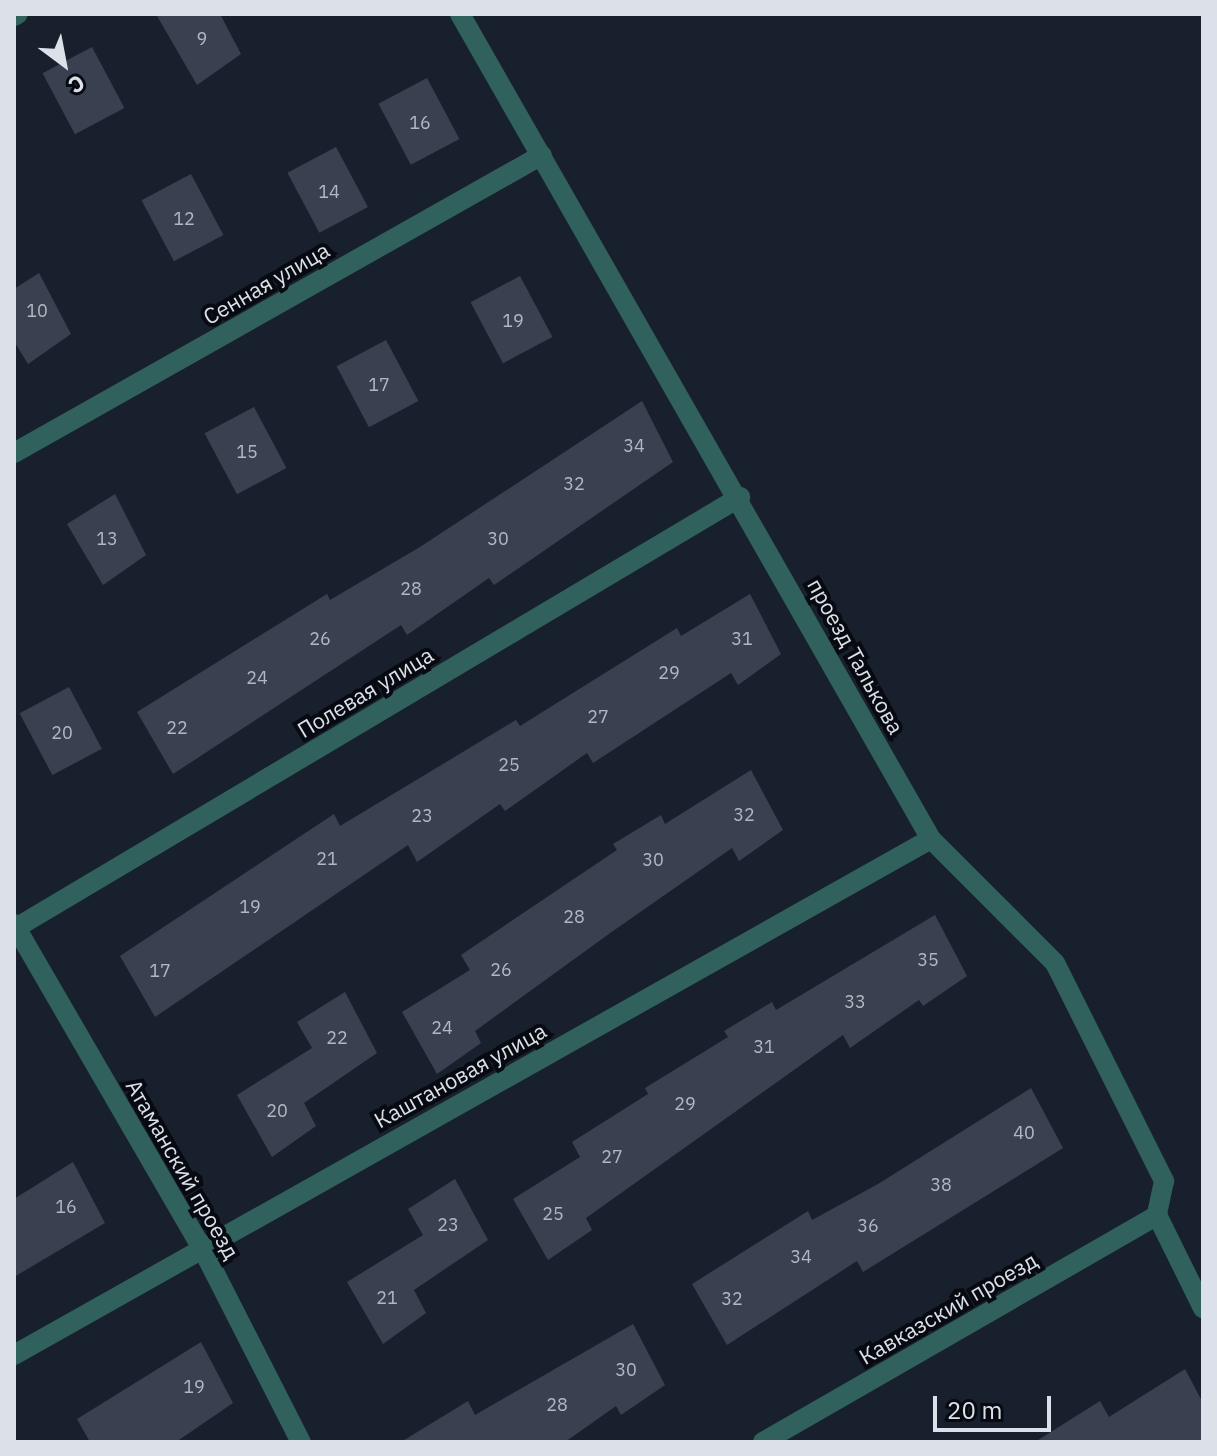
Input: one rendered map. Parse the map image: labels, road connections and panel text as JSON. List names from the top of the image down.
{
  "streets": {
    "street": [
      "Сенная улица",
      "проезд Талькова",
      "Полевая улица",
      "Каштановая улица",
      "Атаманский проезд",
      "Кавказский проезд"
    ]
  },
  "crossings": [
    ["Сенная улица", "проезд Талькова"],
    ["проезд Талькова", "Полевая улица"],
    ["проезд Талькова", "Каштановая улица"],
    ["проезд Талькова", "Кавказский проезд"],
    ["Полевая улица", "Атаманский проезд"],
    ["Каштановая улица", "Атаманский проезд"]
  ],
  "house_numbers": [
    "9",
    "16",
    "14",
    "12",
    "10",
    "19",
    "17",
    "34",
    "15",
    "32",
    "13",
    "30",
    "28",
    "26",
    "31",
    "29",
    "24",
    "27",
    "22",
    "20",
    "25",
    "32",
    "23",
    "21",
    "30",
    "19",
    "28",
    "35",
    "26",
    "17",
    "33",
    "24",
    "22",
    "31",
    "29",
    "20",
    "40",
    "27",
    "38",
    "16",
    "25",
    "23",
    "36",
    "34",
    "21",
    "32",
    "30",
    "19",
    "28"
  ],
  "scale_bar": "20 m",
  "north": "bottom right"
}
